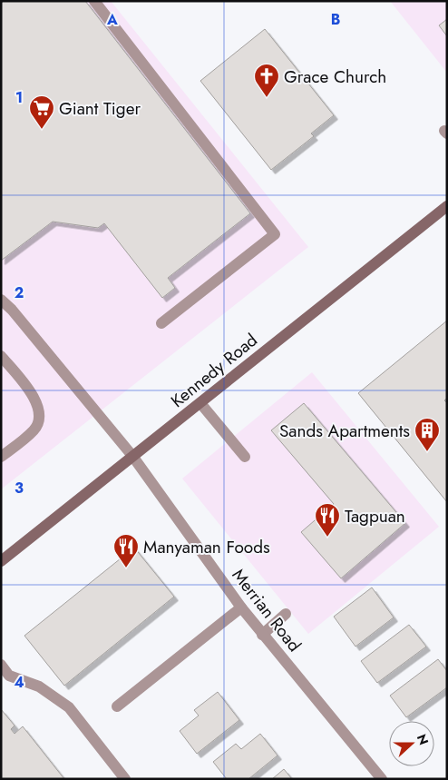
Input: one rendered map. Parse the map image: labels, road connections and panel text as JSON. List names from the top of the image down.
{
  "streets": {
    "main road": ["Kennedy Road"],
    "street": ["Merrian Road"]
  },
  "crossings": [
    ["Kennedy Road", "Merrian Road"]
  ],
  "places": {
    "church": ["Grace Church"],
    "supermarket": ["Giant Tiger"],
    "building": ["Sands Apartments"],
    "restaurant": ["Tagpuan", "Manyaman Foods"]
  },
  "north": "right",
  "grid": {
    "columns": ["A", "B"],
    "rows": [
      "1",
      "2",
      "3",
      "4"
    ]
  }
}
